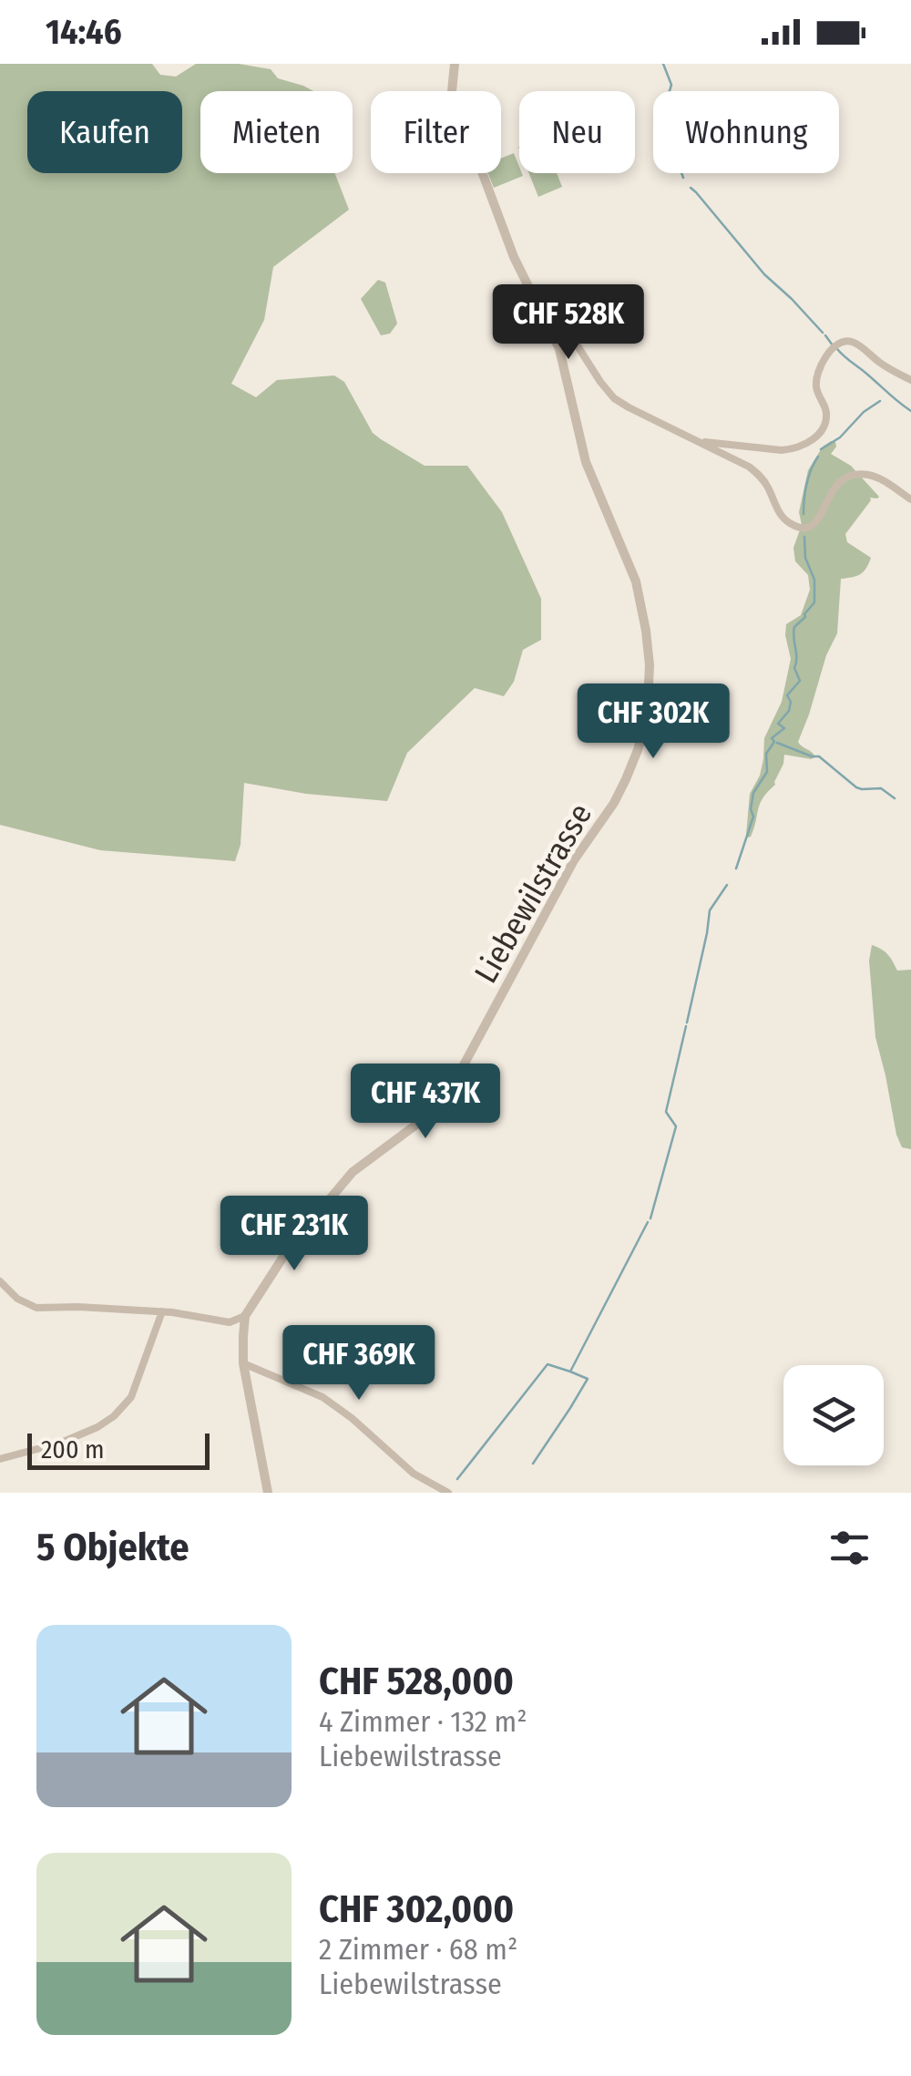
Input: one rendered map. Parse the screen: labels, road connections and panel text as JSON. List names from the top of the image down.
{
  "streets": {
    "street": ["Liebewilstrasse"]
  },
  "scale_bar": "200 m",
  "page": {
    "status": "14:46",
    "chip": [
      "Kaufen",
      "Mieten",
      "Filter",
      "Neu",
      "Wohnung"
    ],
    "price": [
      "CHF 528K",
      "CHF 302K",
      "CHF 437K",
      "CHF 231K",
      "CHF 369K"
    ],
    "scale": "200 m",
    "heading": "5 Objekte",
    "list": [
      {
        "name": "CHF 528,000",
        "note": "4 Zimmer · 132 m² · Liebewilstrasse"
      },
      {
        "name": "CHF 302,000",
        "note": "2 Zimmer · 68 m² · Liebewilstrasse"
      }
    ]
  }
}
